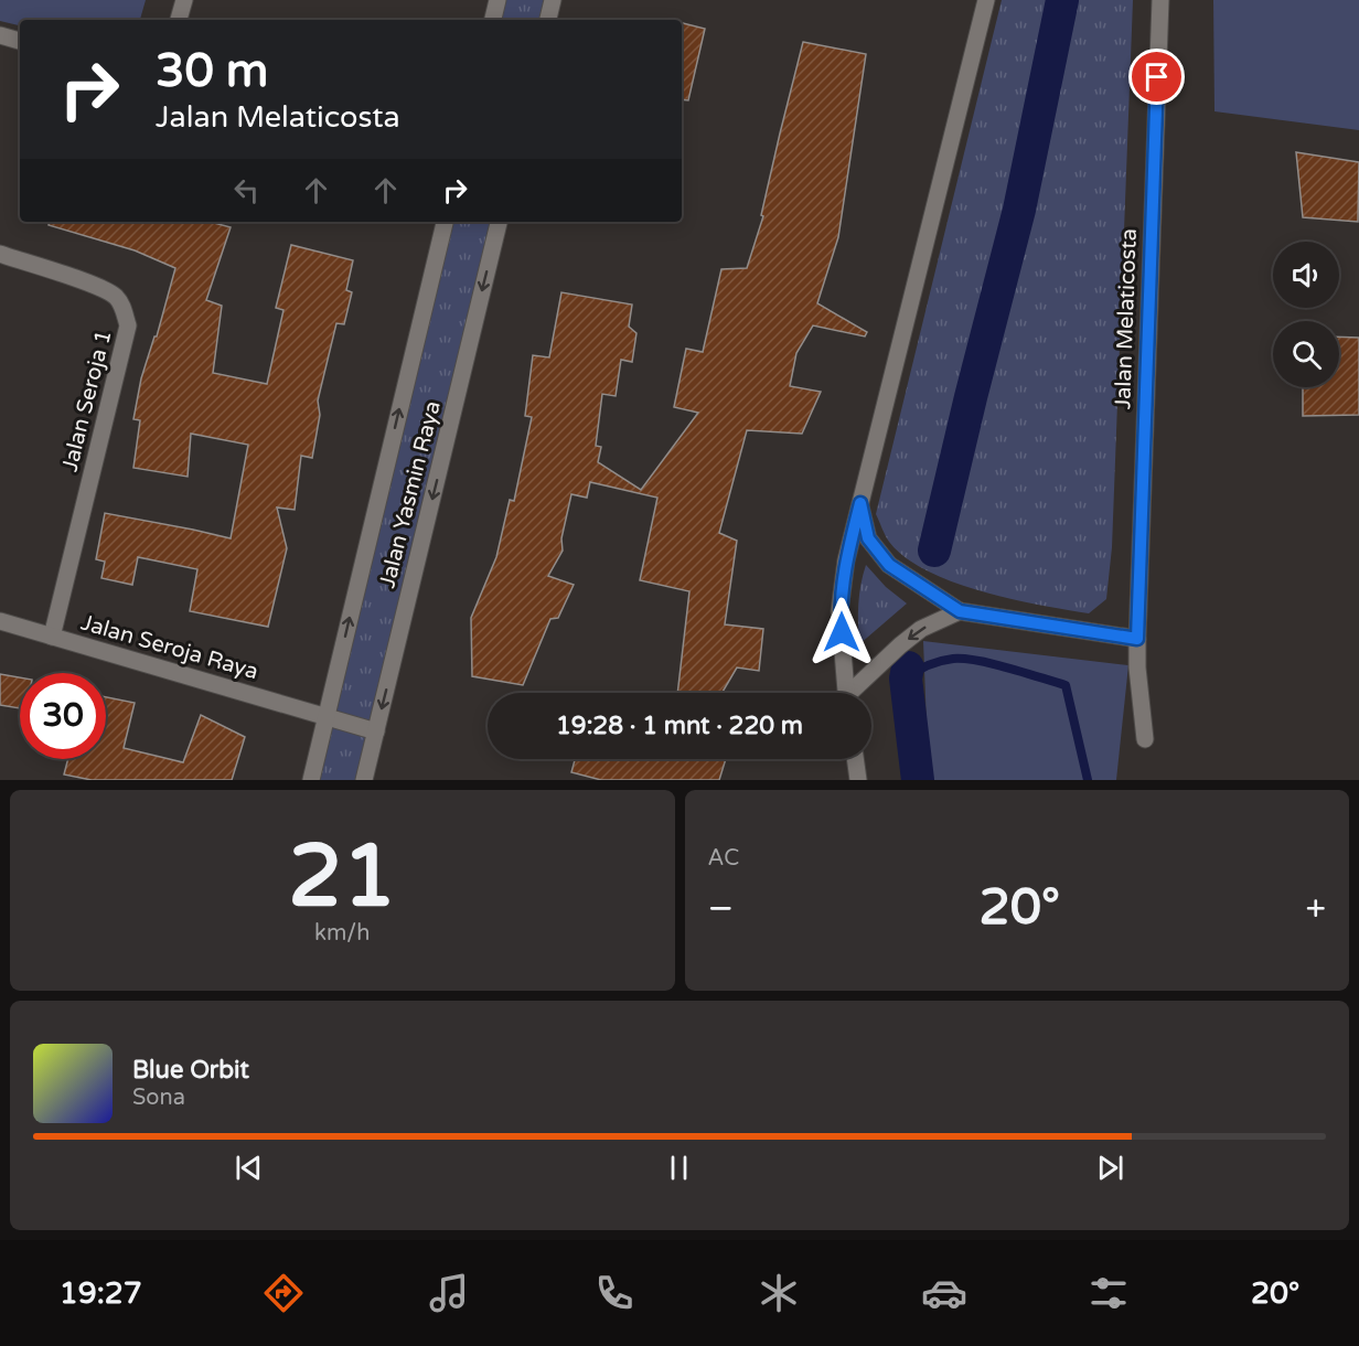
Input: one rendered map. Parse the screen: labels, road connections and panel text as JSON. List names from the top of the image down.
{
  "streets": {
    "street": [
      "Jalan Melaticosta",
      "Jalan Seroja 1",
      "Jalan Yasmin Raya",
      "Jalan Seroja Raya"
    ]
  },
  "crossings": [
    ["Jalan Seroja 1", "Jalan Seroja Raya"],
    ["Jalan Yasmin Raya", "Jalan Seroja Raya"]
  ],
  "page": {
    "turn": ["30 m", "Jalan Melaticosta"],
    "limit": "30",
    "trip": "19:28 · 1 mnt · 220 m",
    "tile": [
      ["21", "km/h"],
      "AC"
    ],
    "heat": ["−", "20°", "+"],
    "song": ["Blue Orbit", "Sona"],
    "tabs": ["19:27", "20°"]
  }
}
